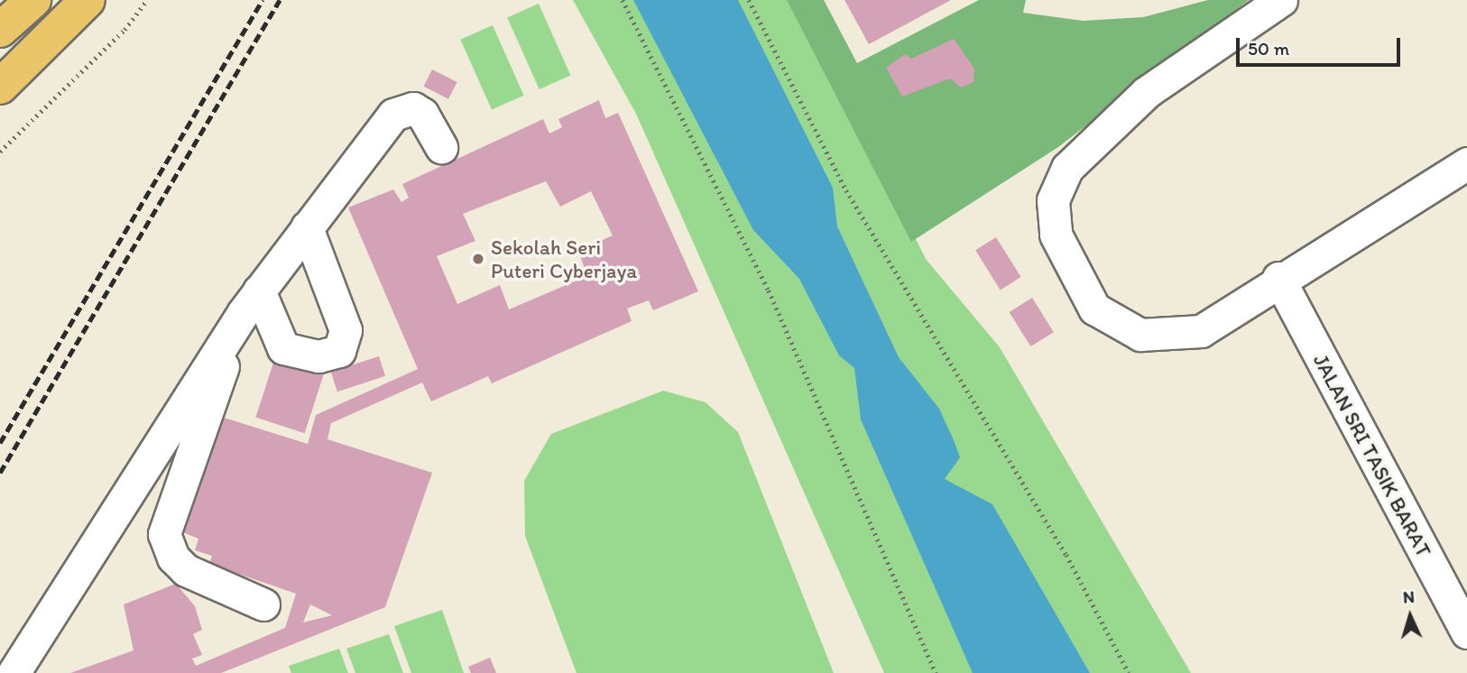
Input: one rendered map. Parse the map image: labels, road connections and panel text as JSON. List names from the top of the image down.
{
  "streets": {
    "street": ["JALAN SRI TASIK BARAT"]
  },
  "places": ["Sekolah Seri Puteri Cyberjaya"],
  "scale_bar": "50 m",
  "north": "top"
}
